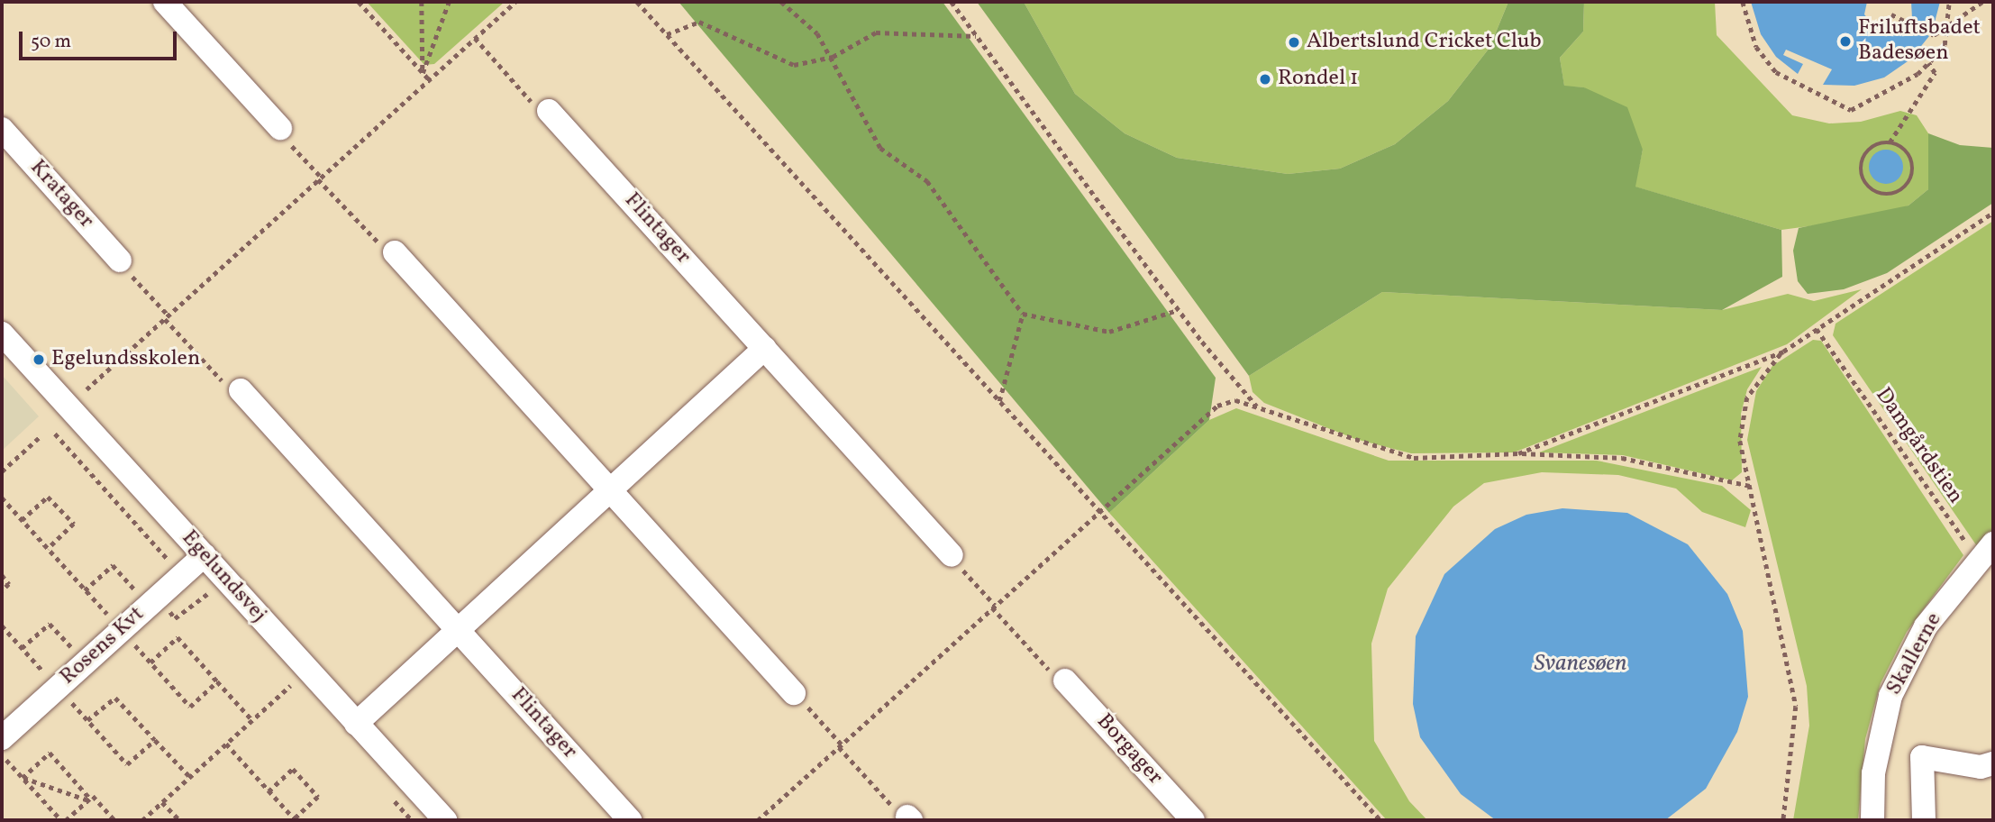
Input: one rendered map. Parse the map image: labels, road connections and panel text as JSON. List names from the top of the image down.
{
  "streets": {
    "street": [
      "Kratager",
      "Flintager",
      "Egelundsvej",
      "Rosens Kvt",
      "Skallerne",
      "Borgager"
    ],
    "path": ["Damgårdstien"]
  },
  "crossings": [
    ["Damgårdstien", "Skallerne"],
    ["Egelundsvej", "Rosens Kvt"]
  ],
  "water": ["Svanesøen"],
  "places": [
    "Friluftsbadet Badesøen",
    "Albertslund Cricket Club",
    "Rondel 1",
    "Egelundsskolen"
  ],
  "scale_bar": "50 m"
}
